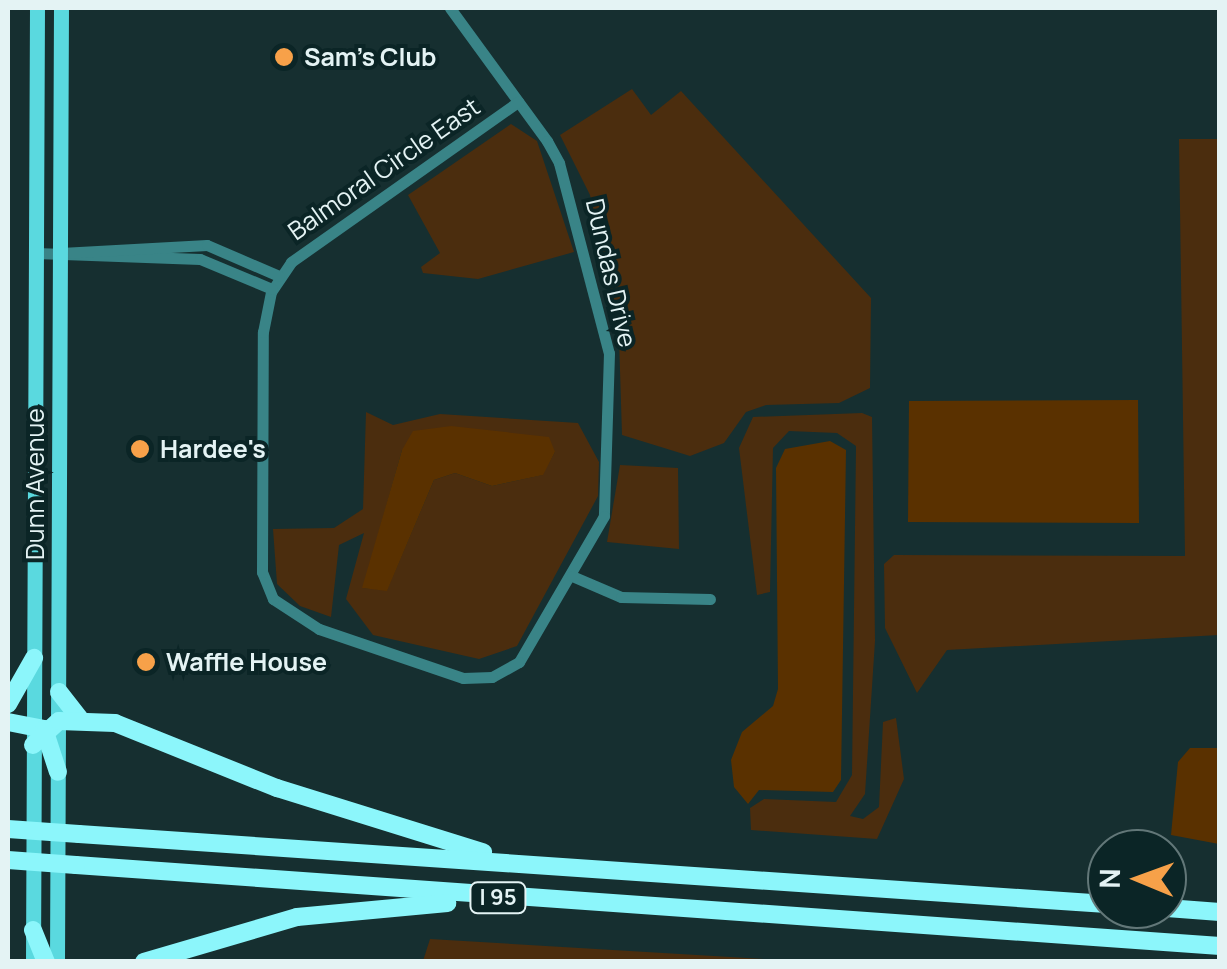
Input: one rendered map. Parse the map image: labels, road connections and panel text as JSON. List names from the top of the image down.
{
  "streets": {
    "highway": ["I 95"],
    "main road": ["Dunn Avenue"],
    "street": ["Balmoral Circle East", "Dundas Drive"]
  },
  "crossings": [
    ["Balmoral Circle East", "Dundas Drive"]
  ],
  "places": ["Sam's Club", "Hardee's", "Waffle House"],
  "north": "left"
}
